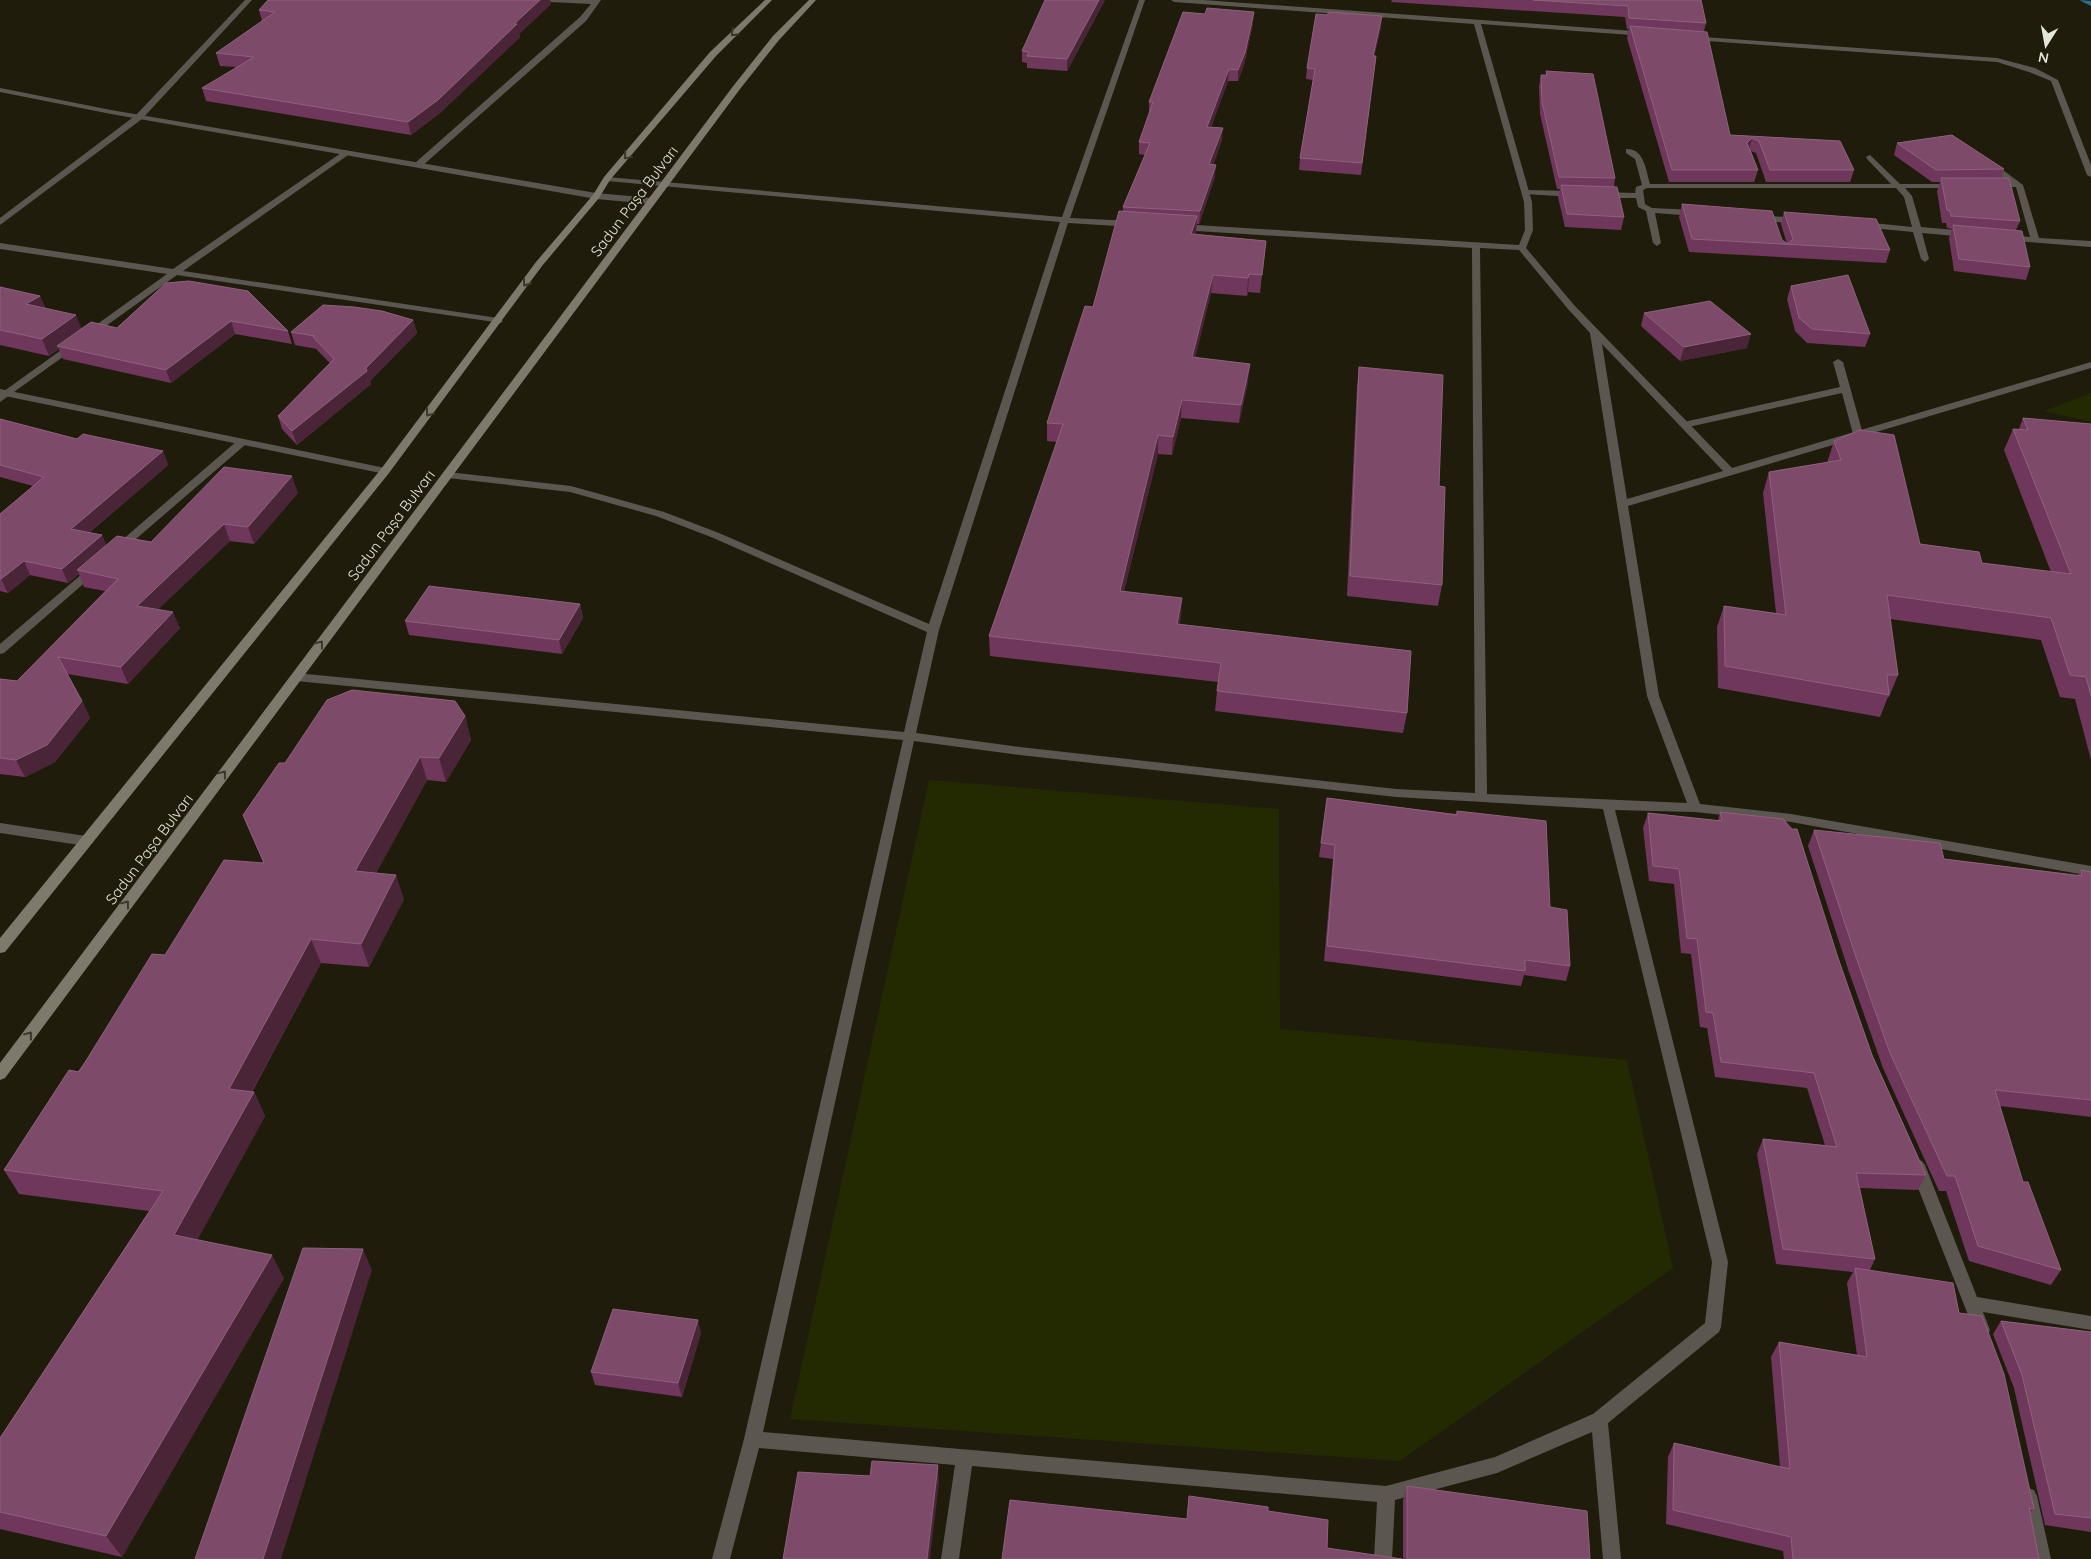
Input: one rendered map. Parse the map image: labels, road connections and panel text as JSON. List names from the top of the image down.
{
  "streets": {
    "main road": ["Sadun Paşa Bulvarı"]
  },
  "north": "bottom"
}
